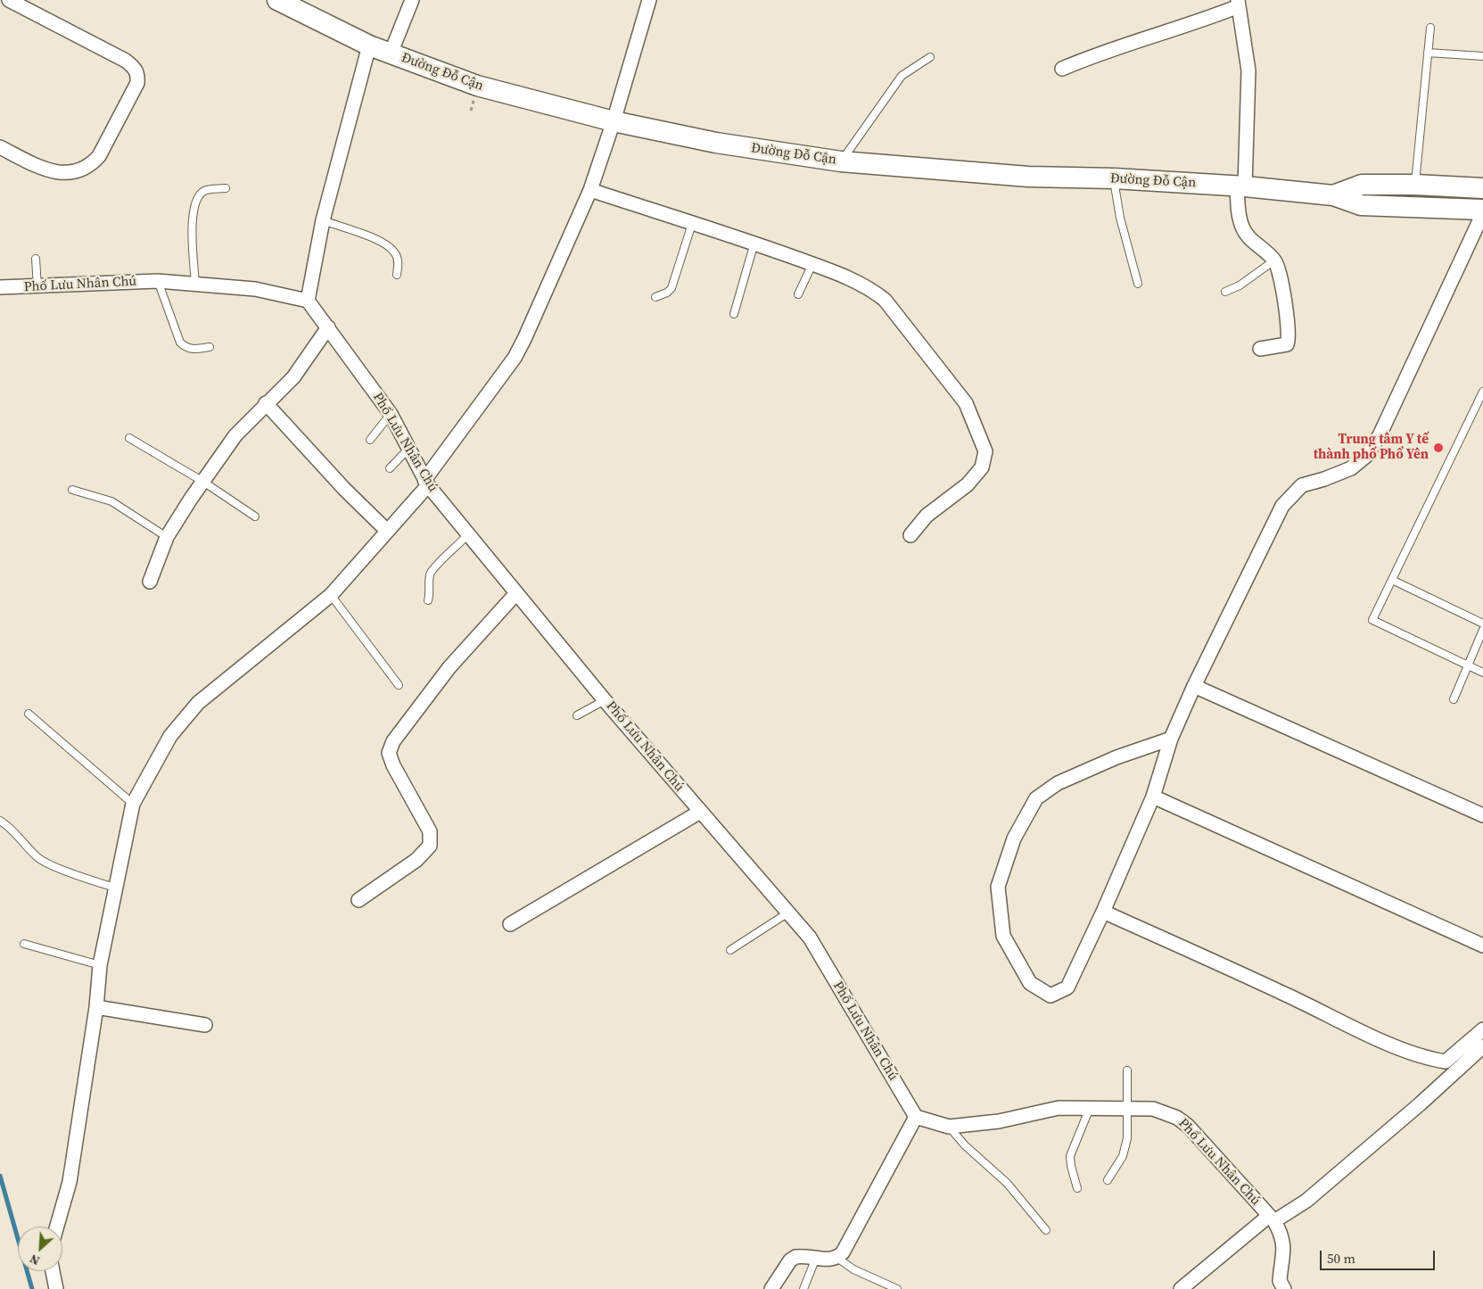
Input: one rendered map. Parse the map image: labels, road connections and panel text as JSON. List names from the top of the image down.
{
  "streets": {
    "main road": ["Đường Đỗ Cận"],
    "street": ["Phố Lưu Nhân Chú"]
  },
  "places": ["Trung tâm Y tế thành phố Phổ Yên"],
  "scale_bar": "50 m",
  "north": "bottom left"
}
